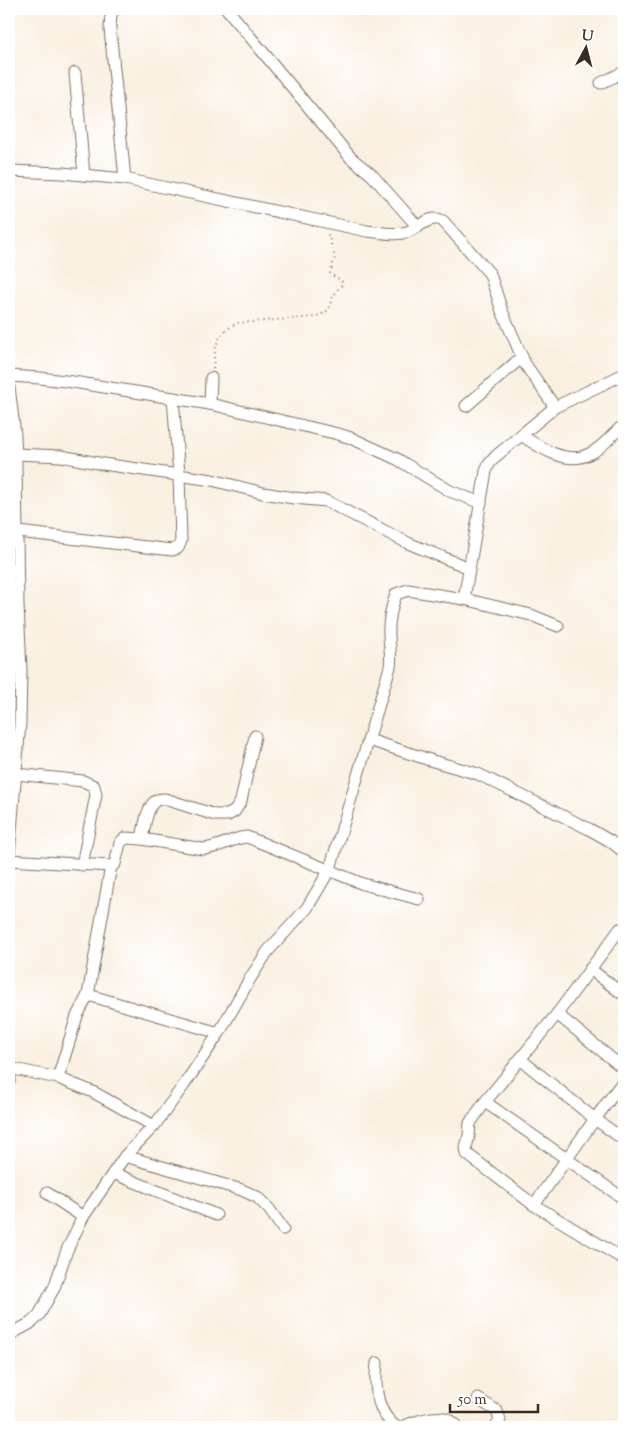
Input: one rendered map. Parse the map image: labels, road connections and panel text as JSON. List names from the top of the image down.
{
  "scale_bar": "50 m",
  "north": "top"
}
